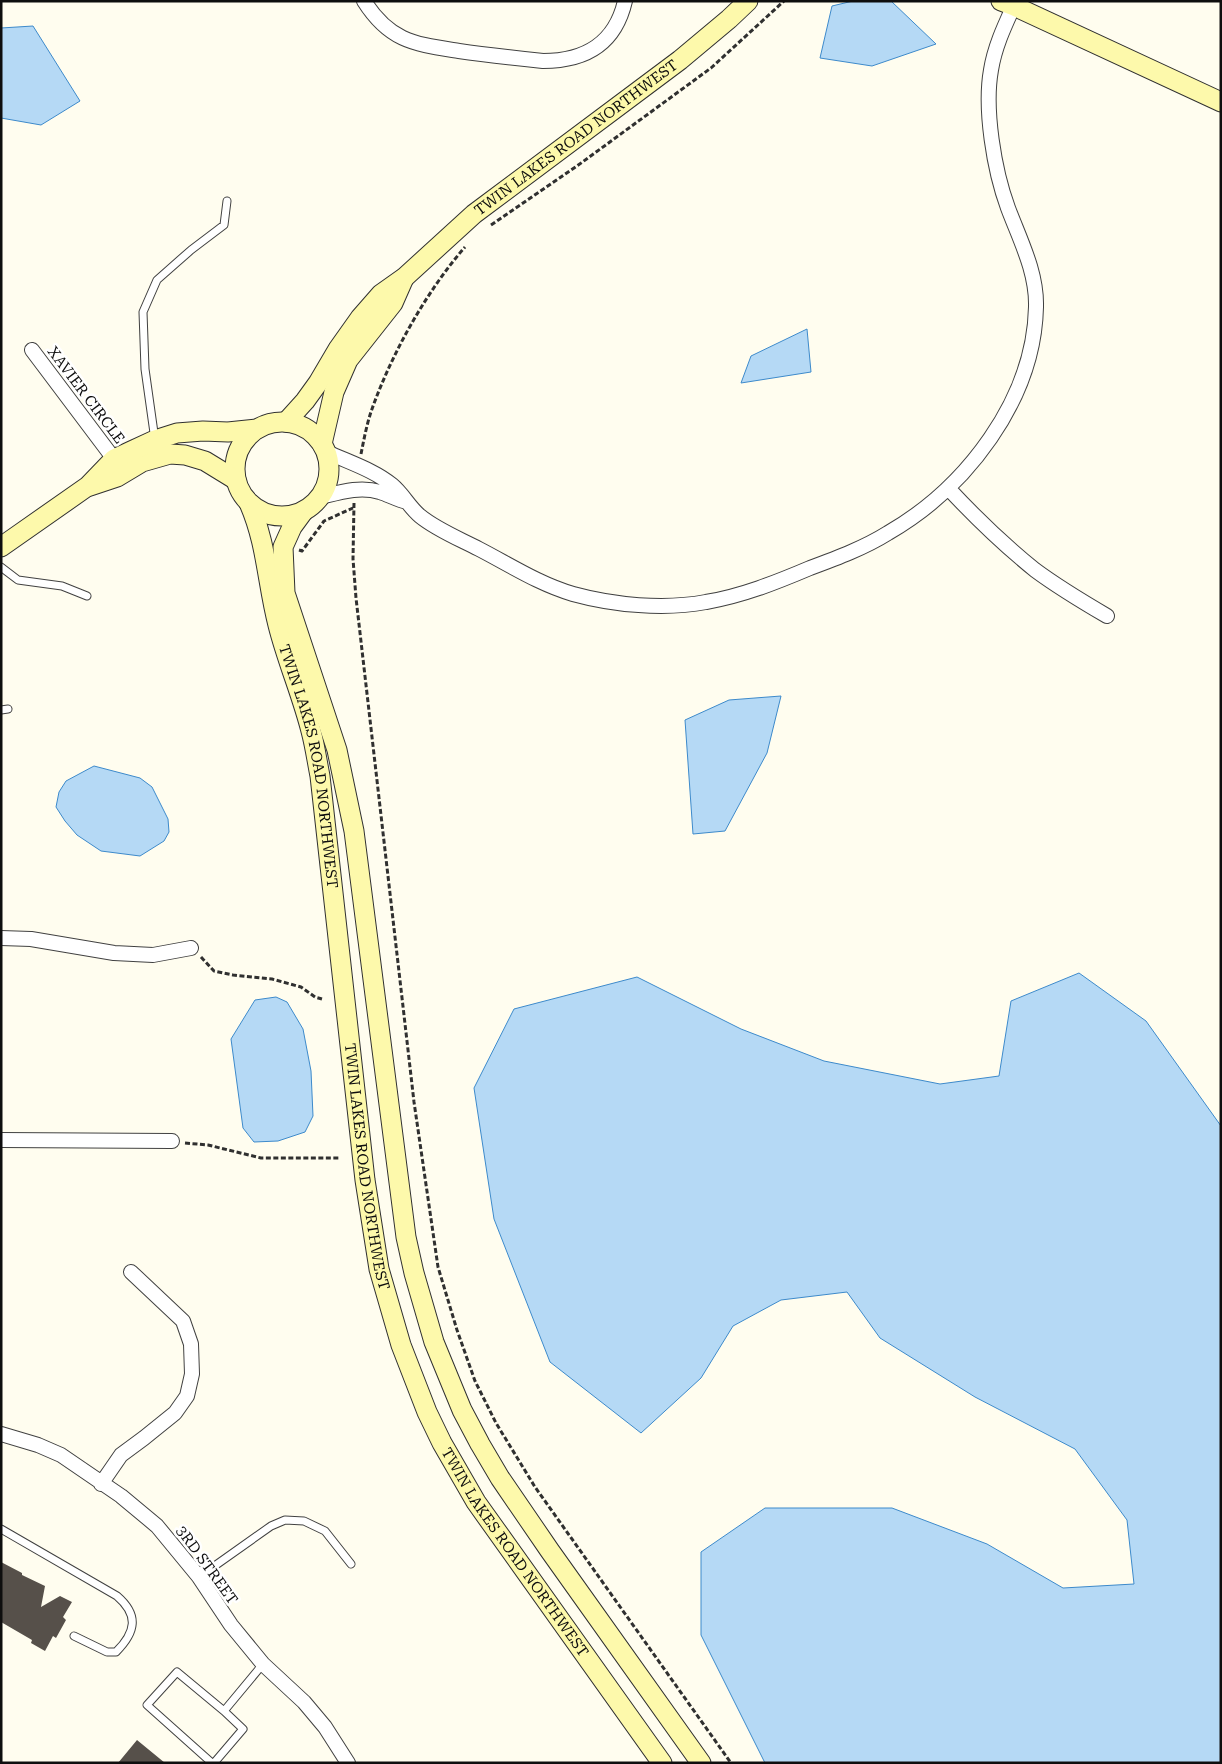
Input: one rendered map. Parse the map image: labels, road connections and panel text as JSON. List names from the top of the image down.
{
  "streets": {
    "main road": ["TWIN LAKES ROAD NORTHWEST"],
    "street": ["XAVIER CIRCLE", "3RD STREET"]
  }
}
